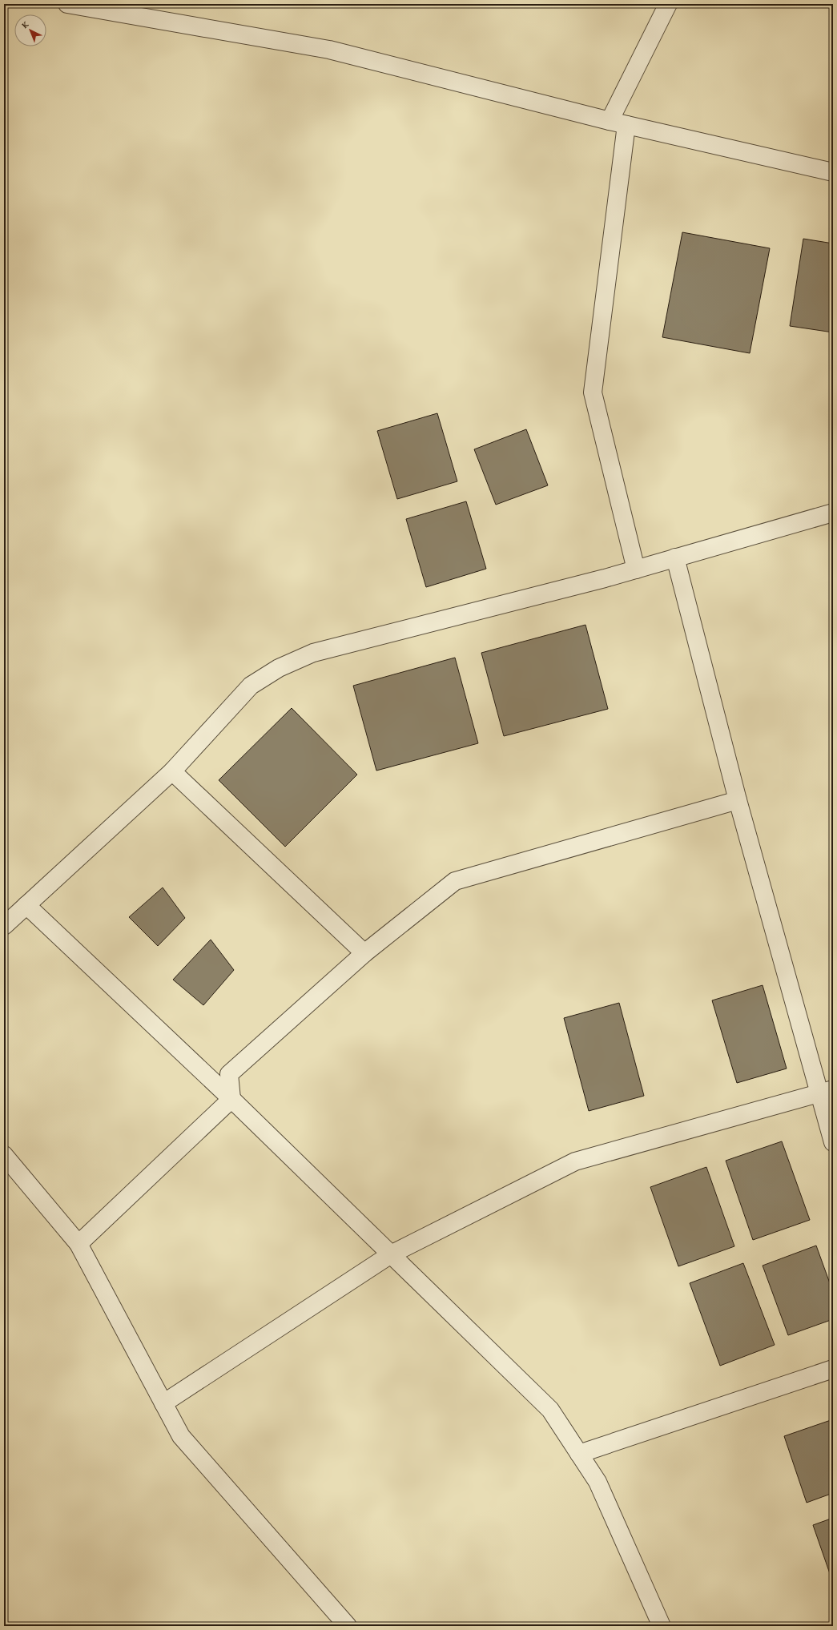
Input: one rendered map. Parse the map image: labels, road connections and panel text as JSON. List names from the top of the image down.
{
  "north": "top left"
}
